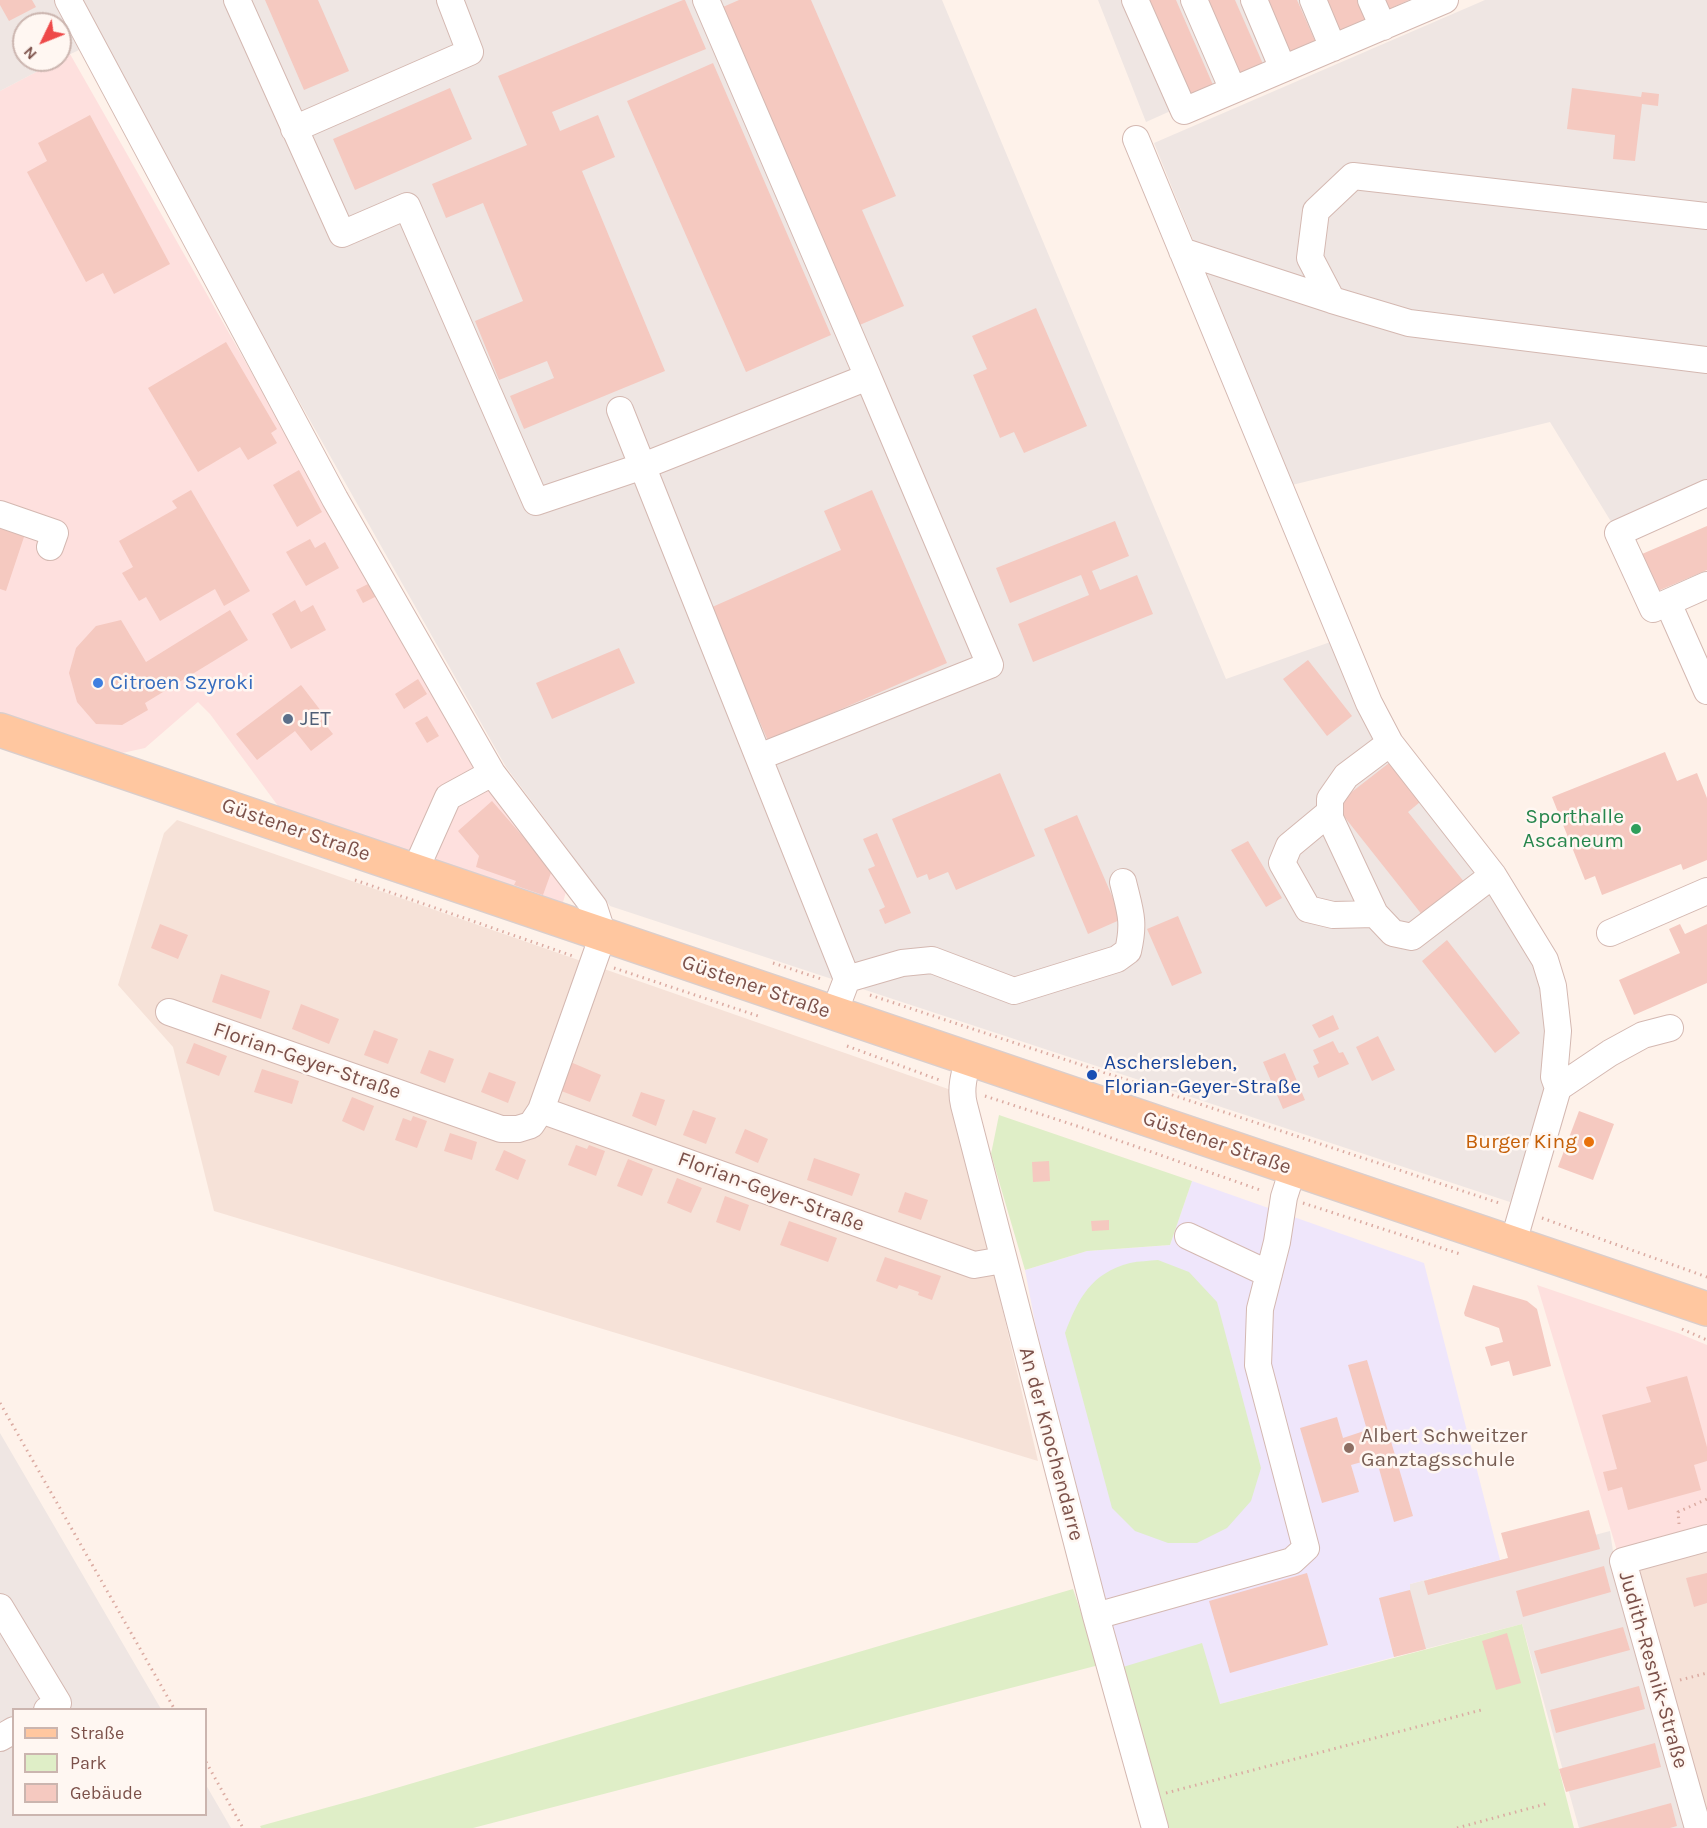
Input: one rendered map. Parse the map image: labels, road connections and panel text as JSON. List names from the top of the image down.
{
  "streets": {
    "main road": ["Güstener Straße"],
    "street": ["Florian-Geyer-Straße", "An der Knochendarre", "Judith-Resnik-Straße"]
  },
  "crossings": [
    ["Güstener Straße", "Florian-Geyer-Straße"],
    ["Güstener Straße", "An der Knochendarre"],
    ["Florian-Geyer-Straße", "An der Knochendarre"]
  ],
  "places": [
    "Citroen Szyroki",
    "JET",
    "Sporthalle Ascaneum",
    "Aschersleben, Florian-Geyer-Straße",
    "Burger King",
    "Albert Schweitzer Ganztagsschule"
  ],
  "legend": ["Straße", "Park", "Gebäude"],
  "north": "bottom left"
}
